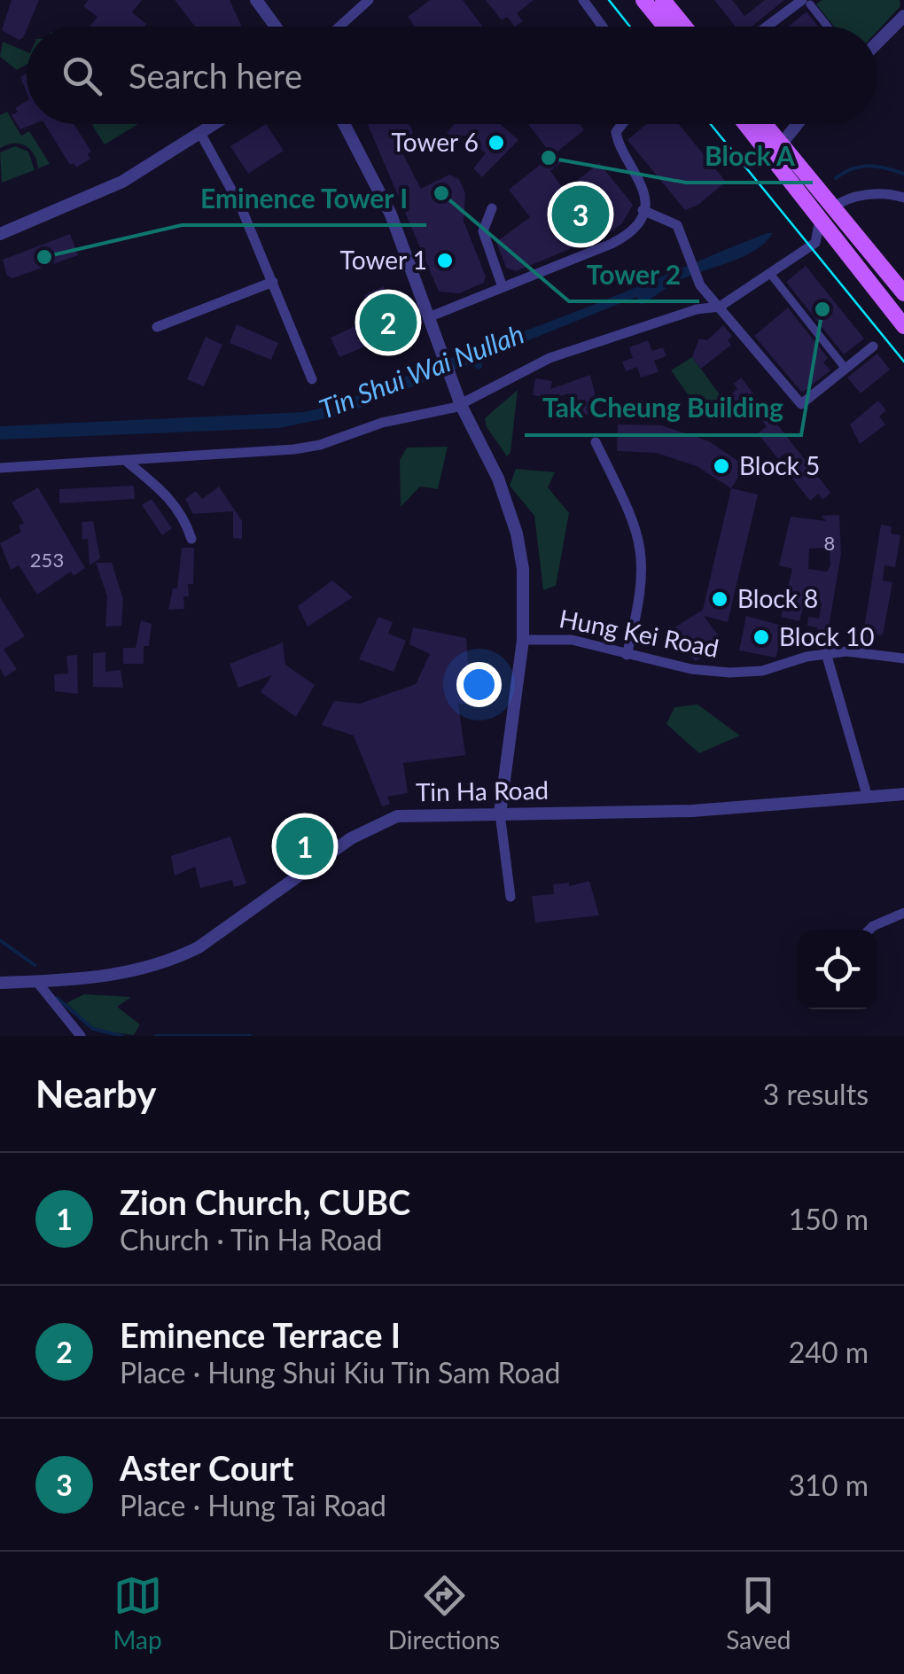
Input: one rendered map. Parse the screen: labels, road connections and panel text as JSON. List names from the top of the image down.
{
  "streets": {
    "street": ["Hung Kei Road", "Tin Ha Road"]
  },
  "water": ["Tin Shui Wai Nullah"],
  "places": [
    "Tower 6",
    "Block A",
    "Tower 2",
    "Eminence Tower I",
    "Tower 1",
    "Tak Cheung Building",
    "Block 5",
    "Block 8",
    "Block 10"
  ],
  "house_numbers": ["8", "253"],
  "page": {
    "search": "Search here",
    "pins": ["3", "2", "1"],
    "heading": ["Nearby", "3 results"],
    "list": [
      {
        "mark": "1",
        "name": "Zion Church, CUBC",
        "note": "Church · Tin Ha Road",
        "value": "150 m"
      },
      {
        "mark": "2",
        "name": "Eminence Terrace I",
        "note": "Place · Hung Shui Kiu Tin Sam Road",
        "value": "240 m"
      },
      {
        "mark": "3",
        "name": "Aster Court",
        "note": "Place · Hung Tai Road",
        "value": "310 m"
      }
    ],
    "nav": ["Map", "Directions", "Saved"]
  }
}
